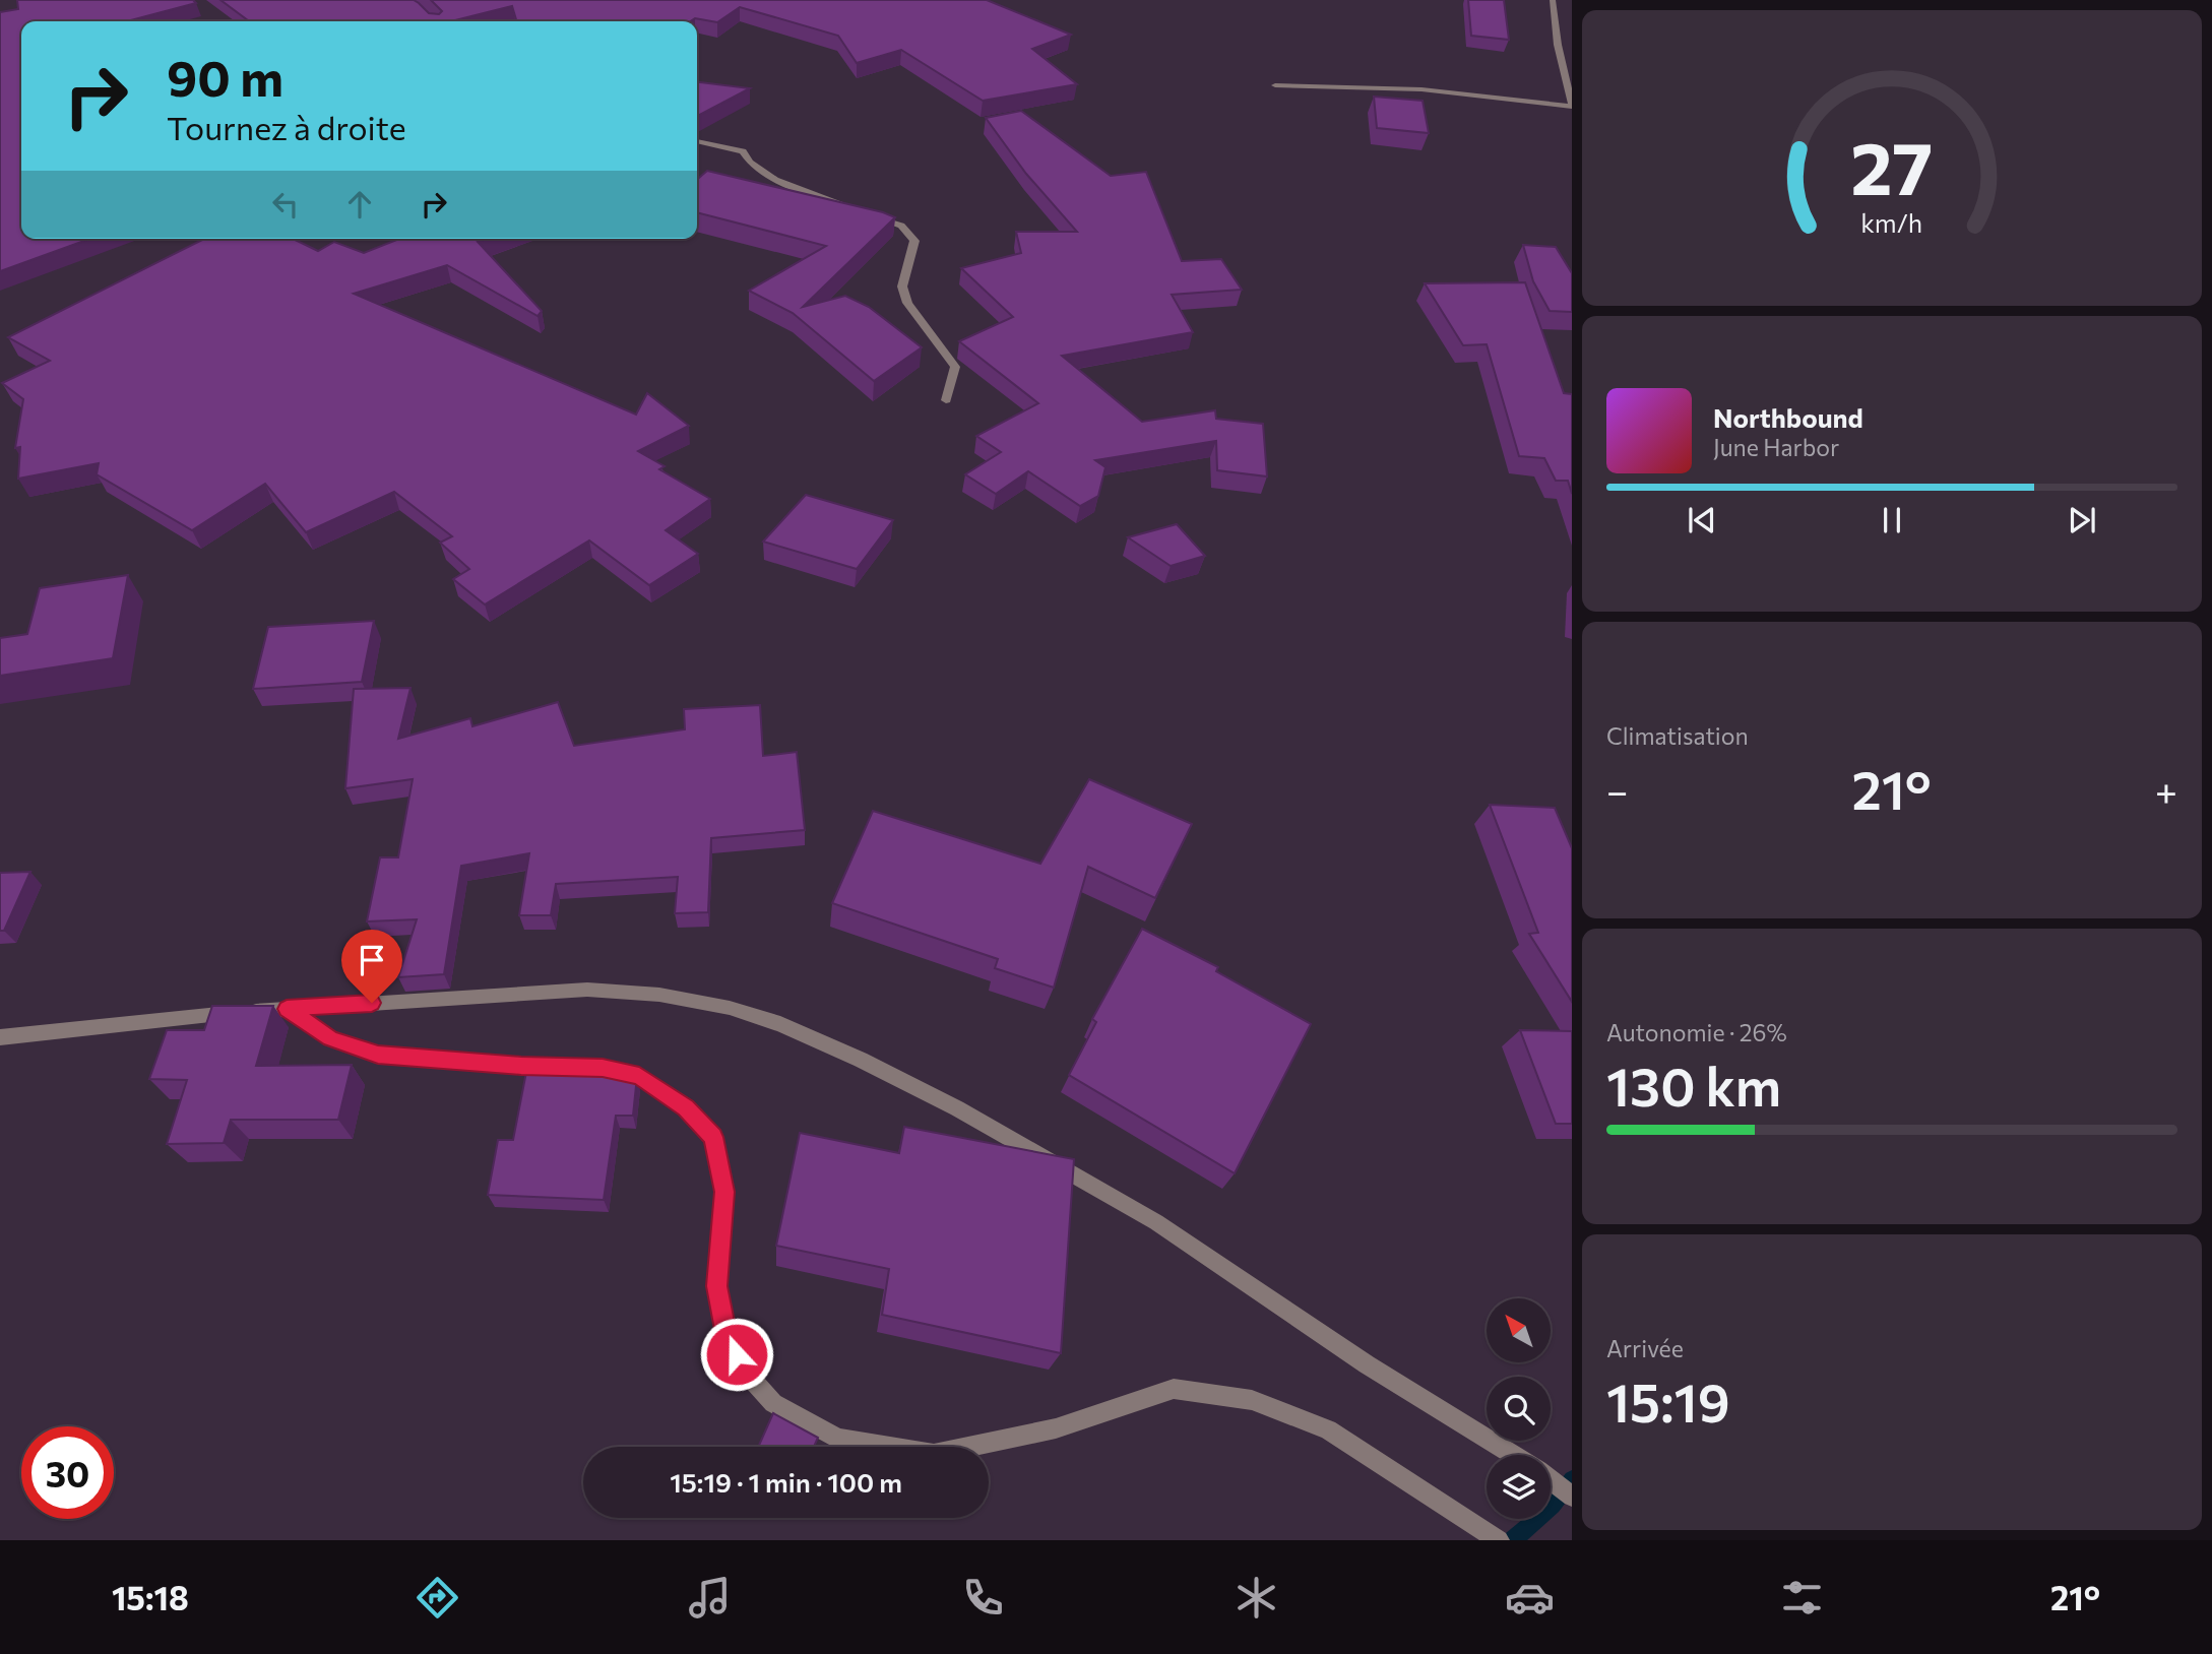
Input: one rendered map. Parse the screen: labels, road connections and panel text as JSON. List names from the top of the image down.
{
  "north": "top left",
  "page": {
    "turn": ["90 m", "Tournez à droite"],
    "song": ["Northbound", "June Harbor"],
    "tile": [
      "Climatisation",
      ["Autonomie · 26%", "130 km"],
      ["Arrivée", "15:19"]
    ],
    "heat": ["−", "21°", "+"],
    "limit": "30",
    "trip": "15:19 · 1 min · 100 m",
    "tabs": ["15:18", "21°"],
    "gauge": ["27", "km/h"]
  }
}
